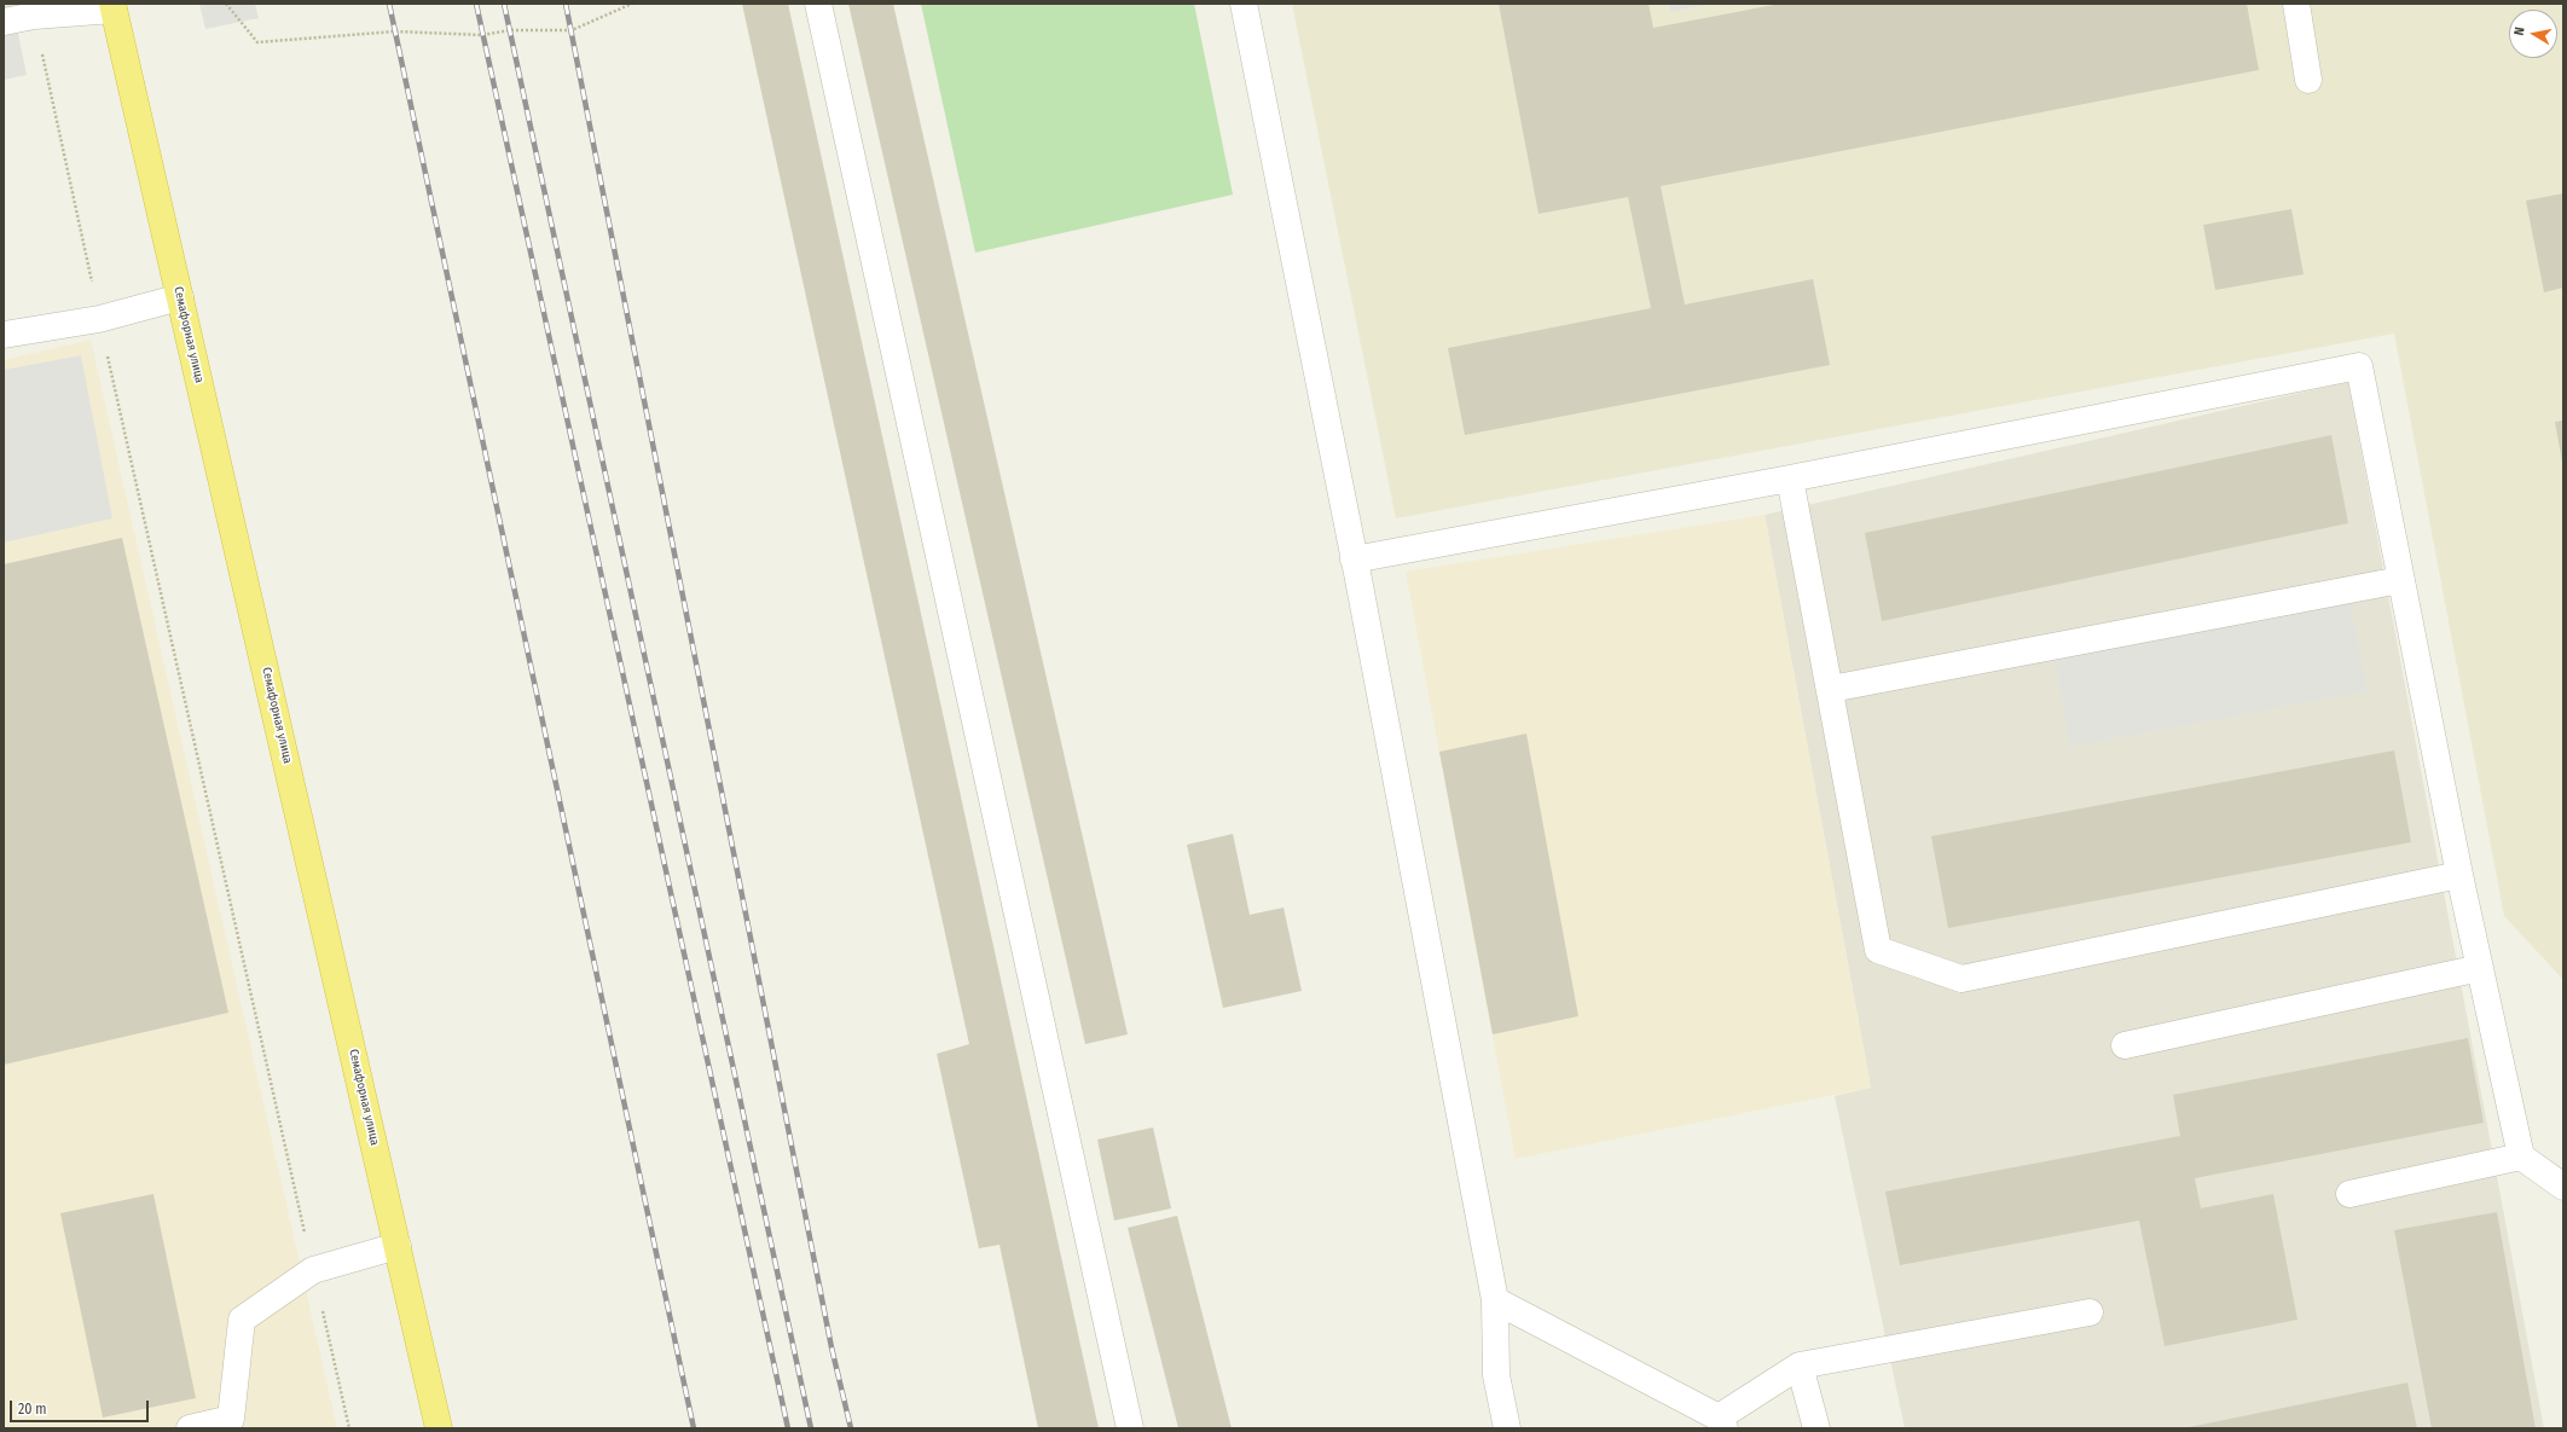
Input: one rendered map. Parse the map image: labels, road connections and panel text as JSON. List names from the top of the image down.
{
  "streets": {
    "highway": ["Семафорная улица"]
  },
  "scale_bar": "20 m",
  "north": "left"
}
